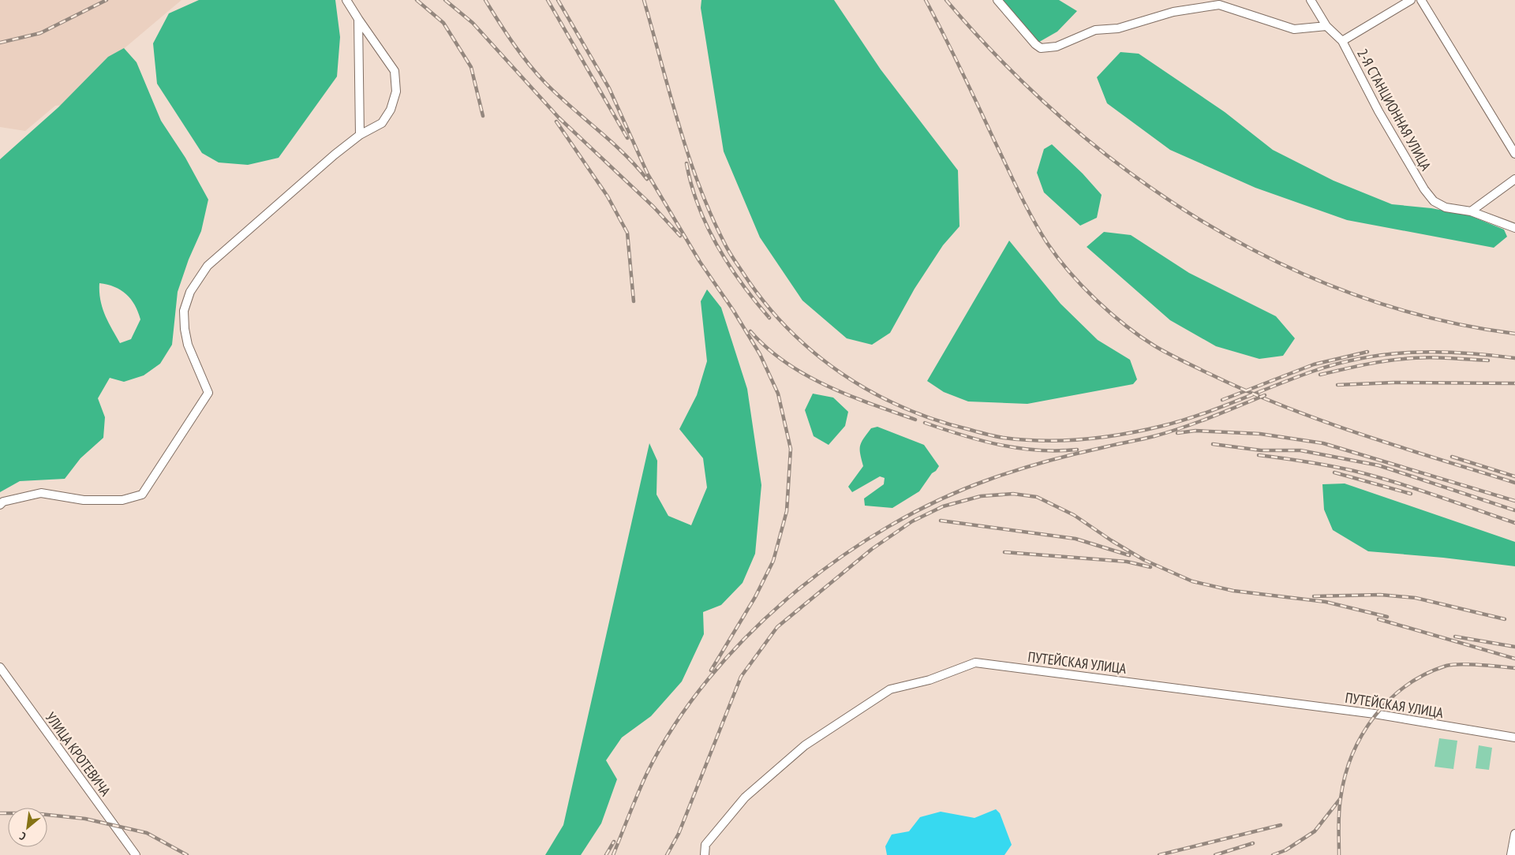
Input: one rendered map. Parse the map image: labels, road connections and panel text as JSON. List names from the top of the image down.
{
  "streets": {
    "street": ["2-Я СТАНЦИОННАЯ УЛИЦА", "ПУТЕЙСКАЯ УЛИЦА", "УЛИЦА КРОТЕВИЧА"]
  },
  "north": "bottom left"
}
